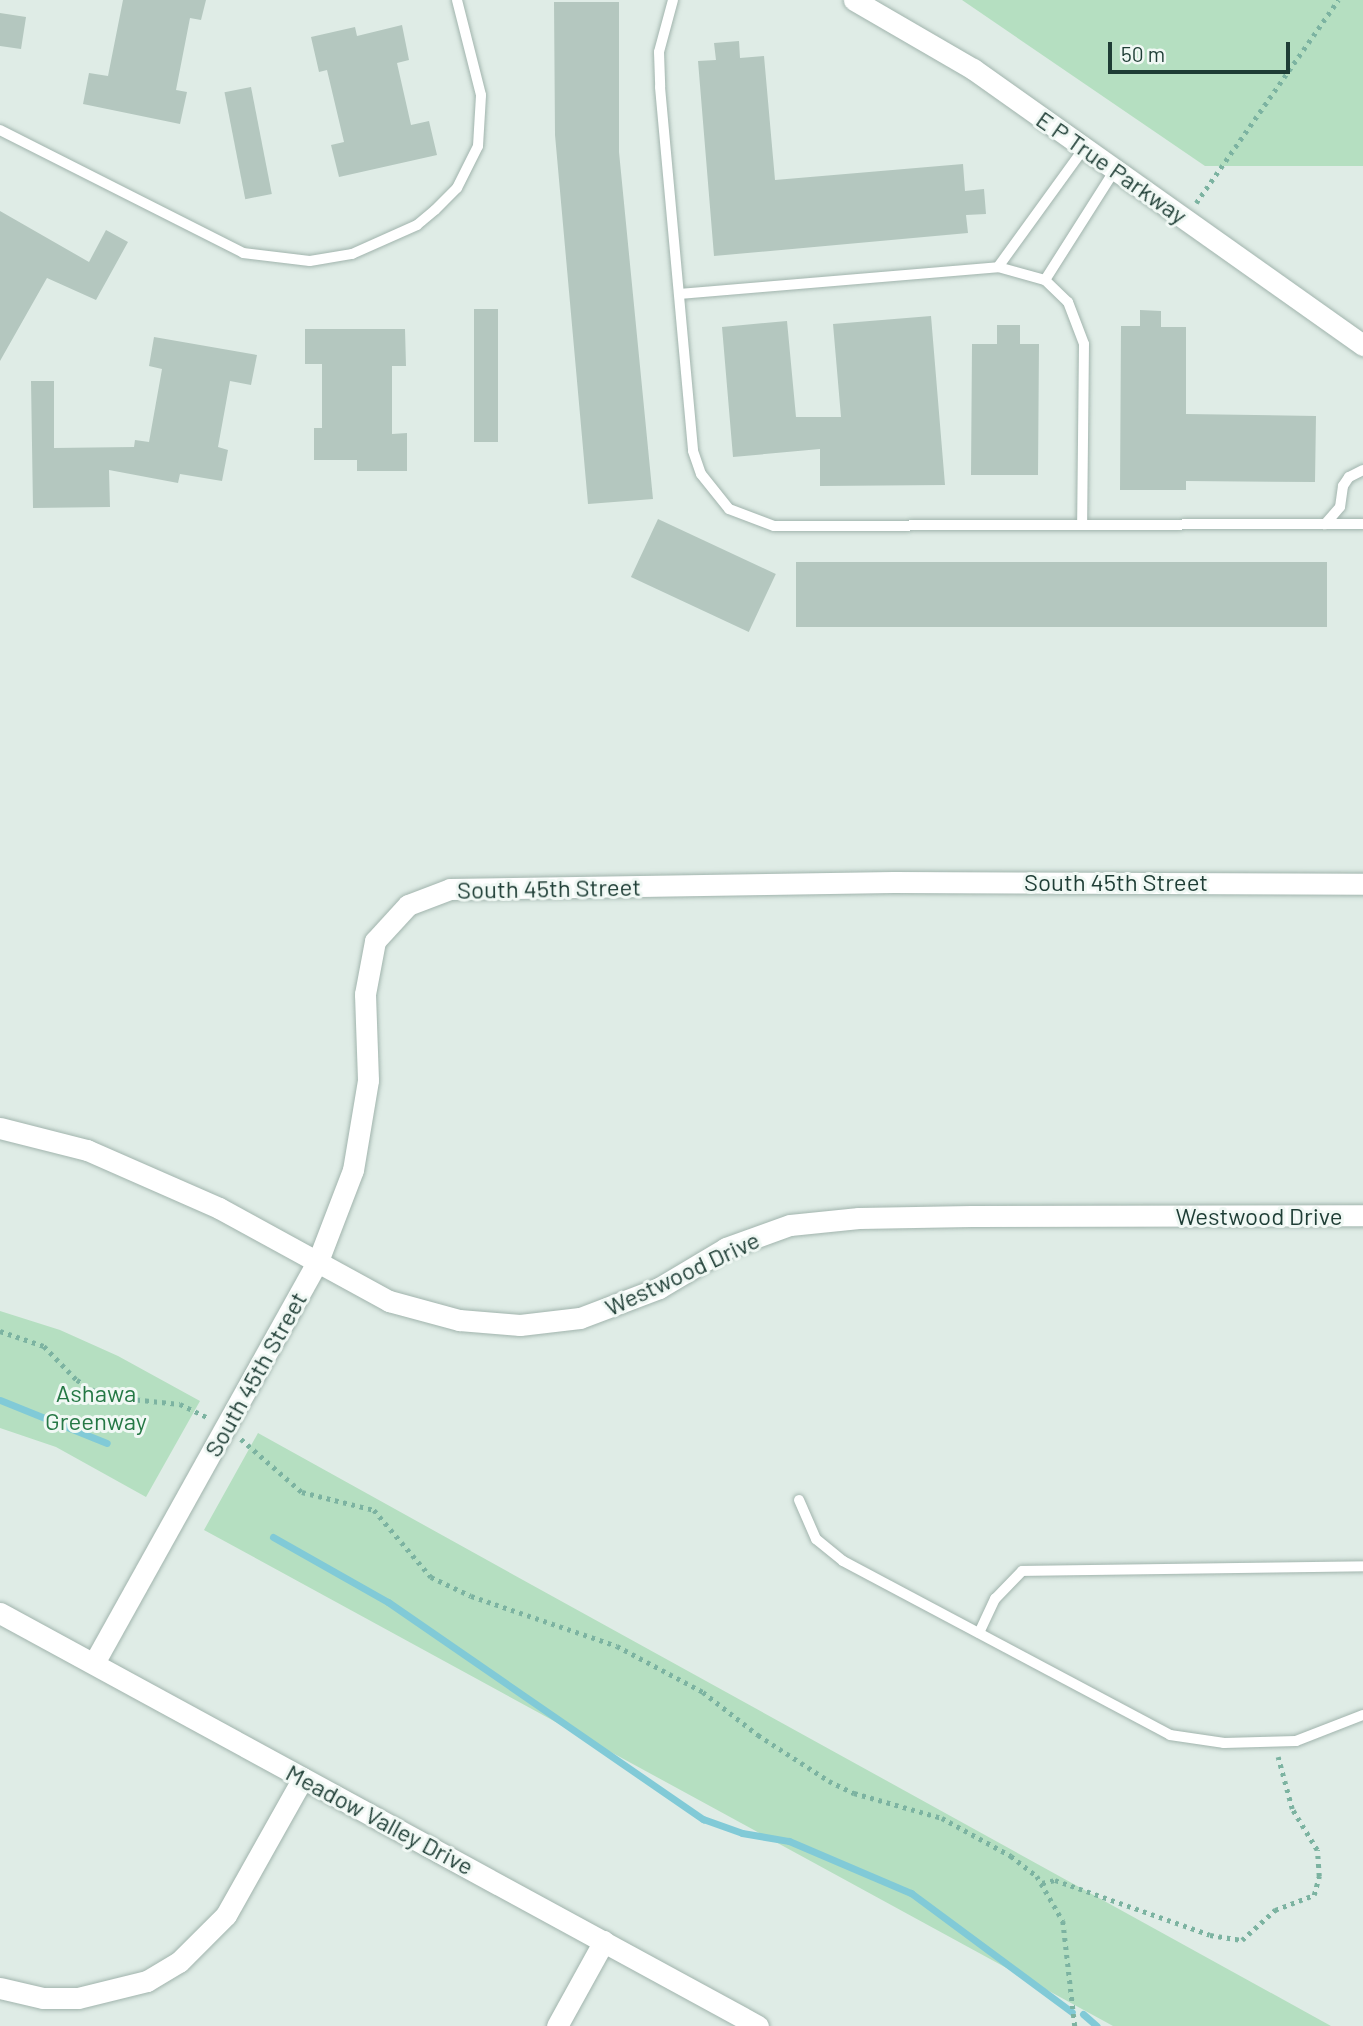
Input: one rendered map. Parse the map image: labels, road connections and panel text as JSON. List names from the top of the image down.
{
  "streets": {
    "street": [
      "E P True Parkway",
      "South 45th Street",
      "Westwood Drive",
      "Meadow Valley Drive"
    ]
  },
  "crossings": [
    ["South 45th Street", "Westwood Drive"],
    ["South 45th Street", "Meadow Valley Drive"]
  ],
  "parks": ["Ashawa Greenway"],
  "scale_bar": "50 m"
}
